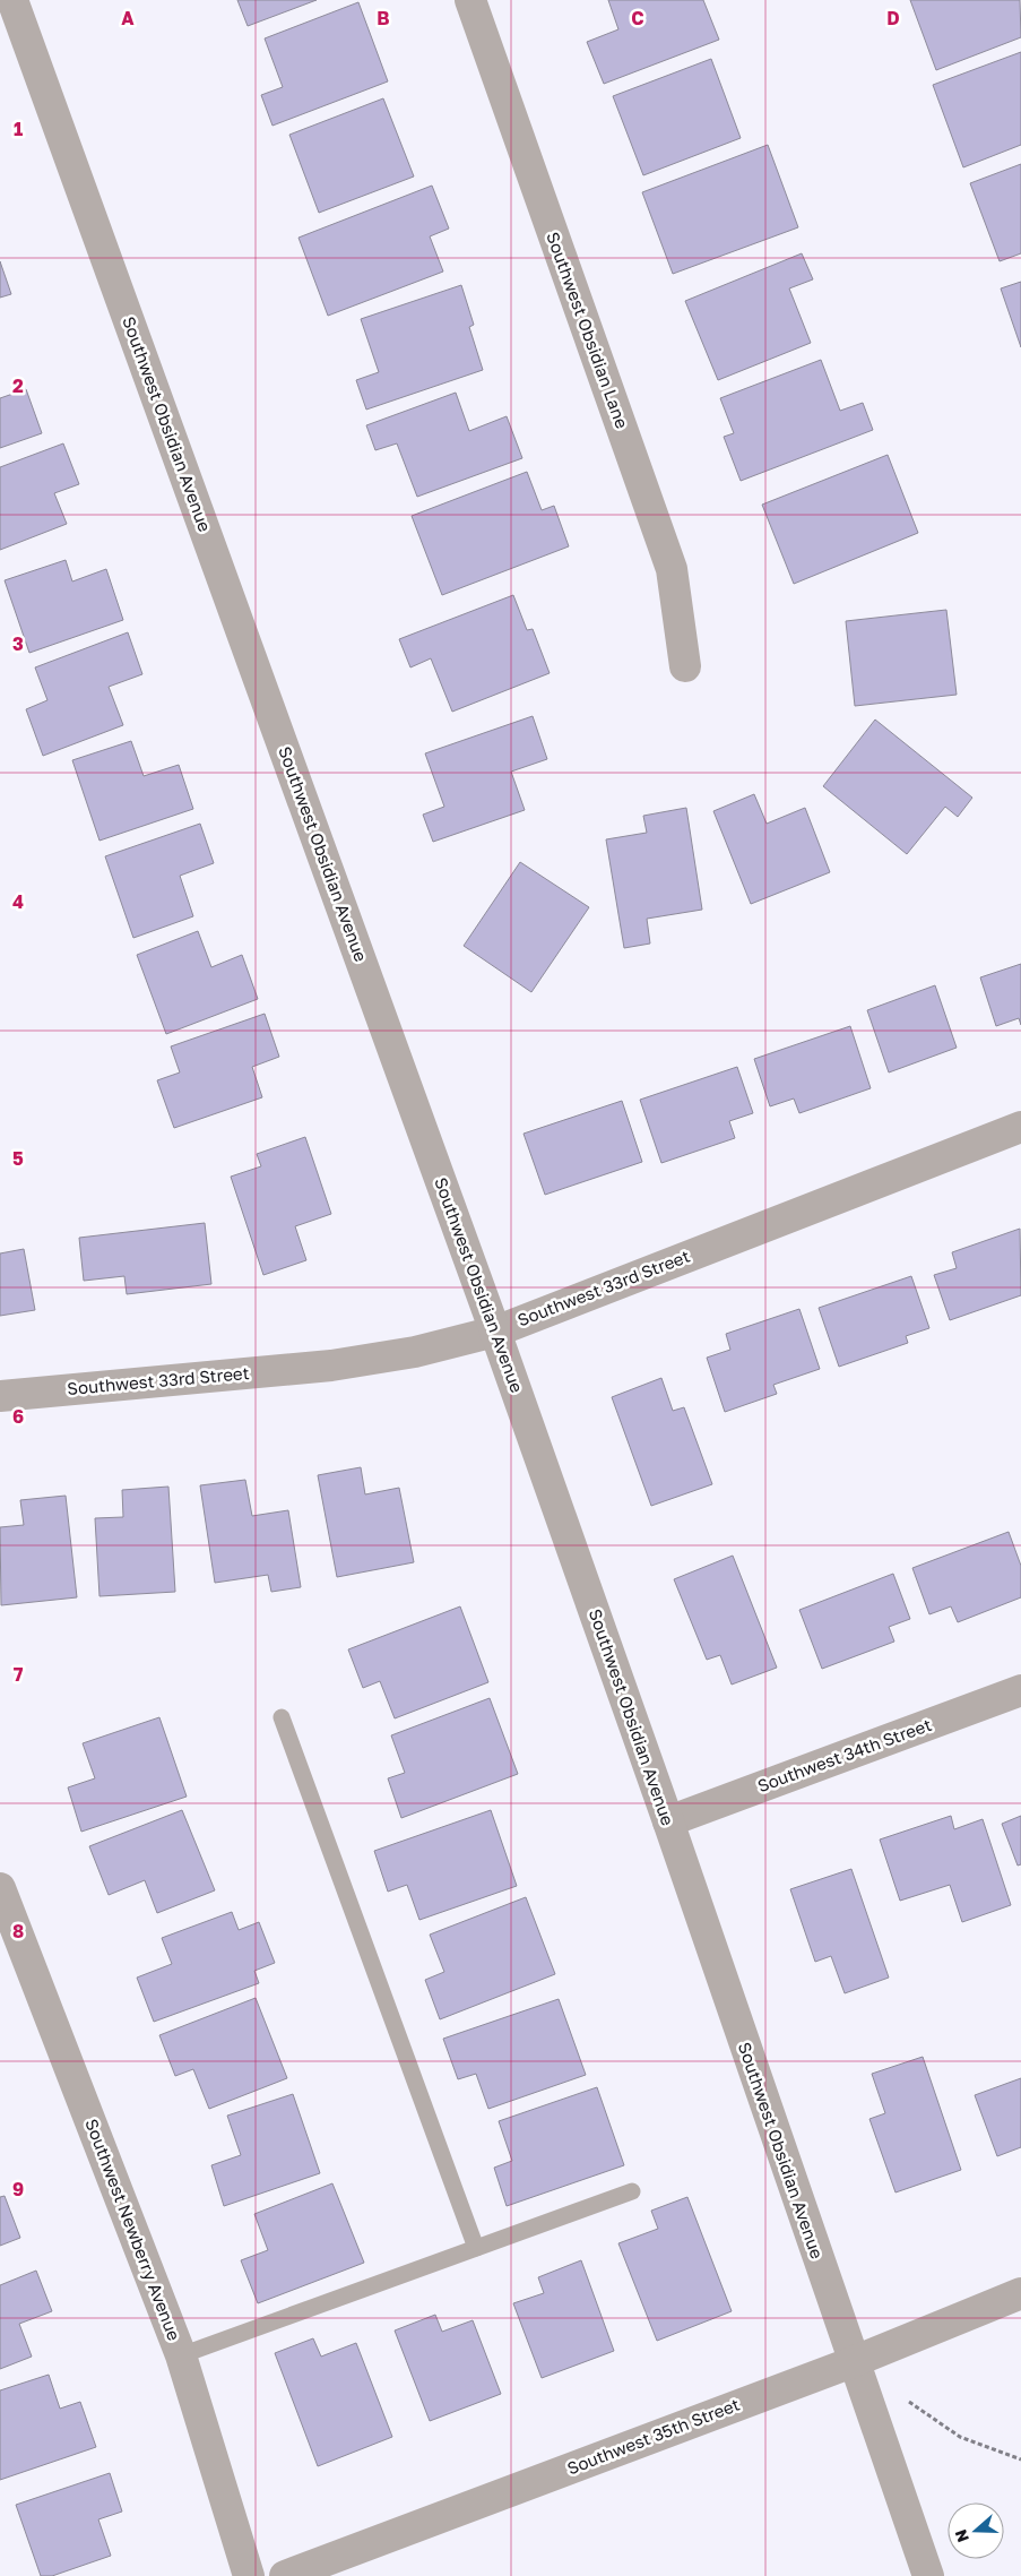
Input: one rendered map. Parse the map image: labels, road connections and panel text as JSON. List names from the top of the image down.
{
  "streets": {
    "street": [
      "Southwest Obsidian Lane",
      "Southwest Obsidian Avenue",
      "Southwest 33rd Street",
      "Southwest 34th Street",
      "Southwest Newberry Avenue",
      "Southwest 35th Street"
    ]
  },
  "crossings": [
    ["Southwest Obsidian Avenue", "Southwest 33rd Street"],
    ["Southwest Obsidian Avenue", "Southwest 34th Street"],
    ["Southwest Obsidian Avenue", "Southwest 35th Street"]
  ],
  "north": "left",
  "grid": {
    "columns": [
      "A",
      "B",
      "C",
      "D"
    ],
    "rows": [
      "1",
      "2",
      "3",
      "4",
      "5",
      "6",
      "7",
      "8",
      "9"
    ]
  }
}
